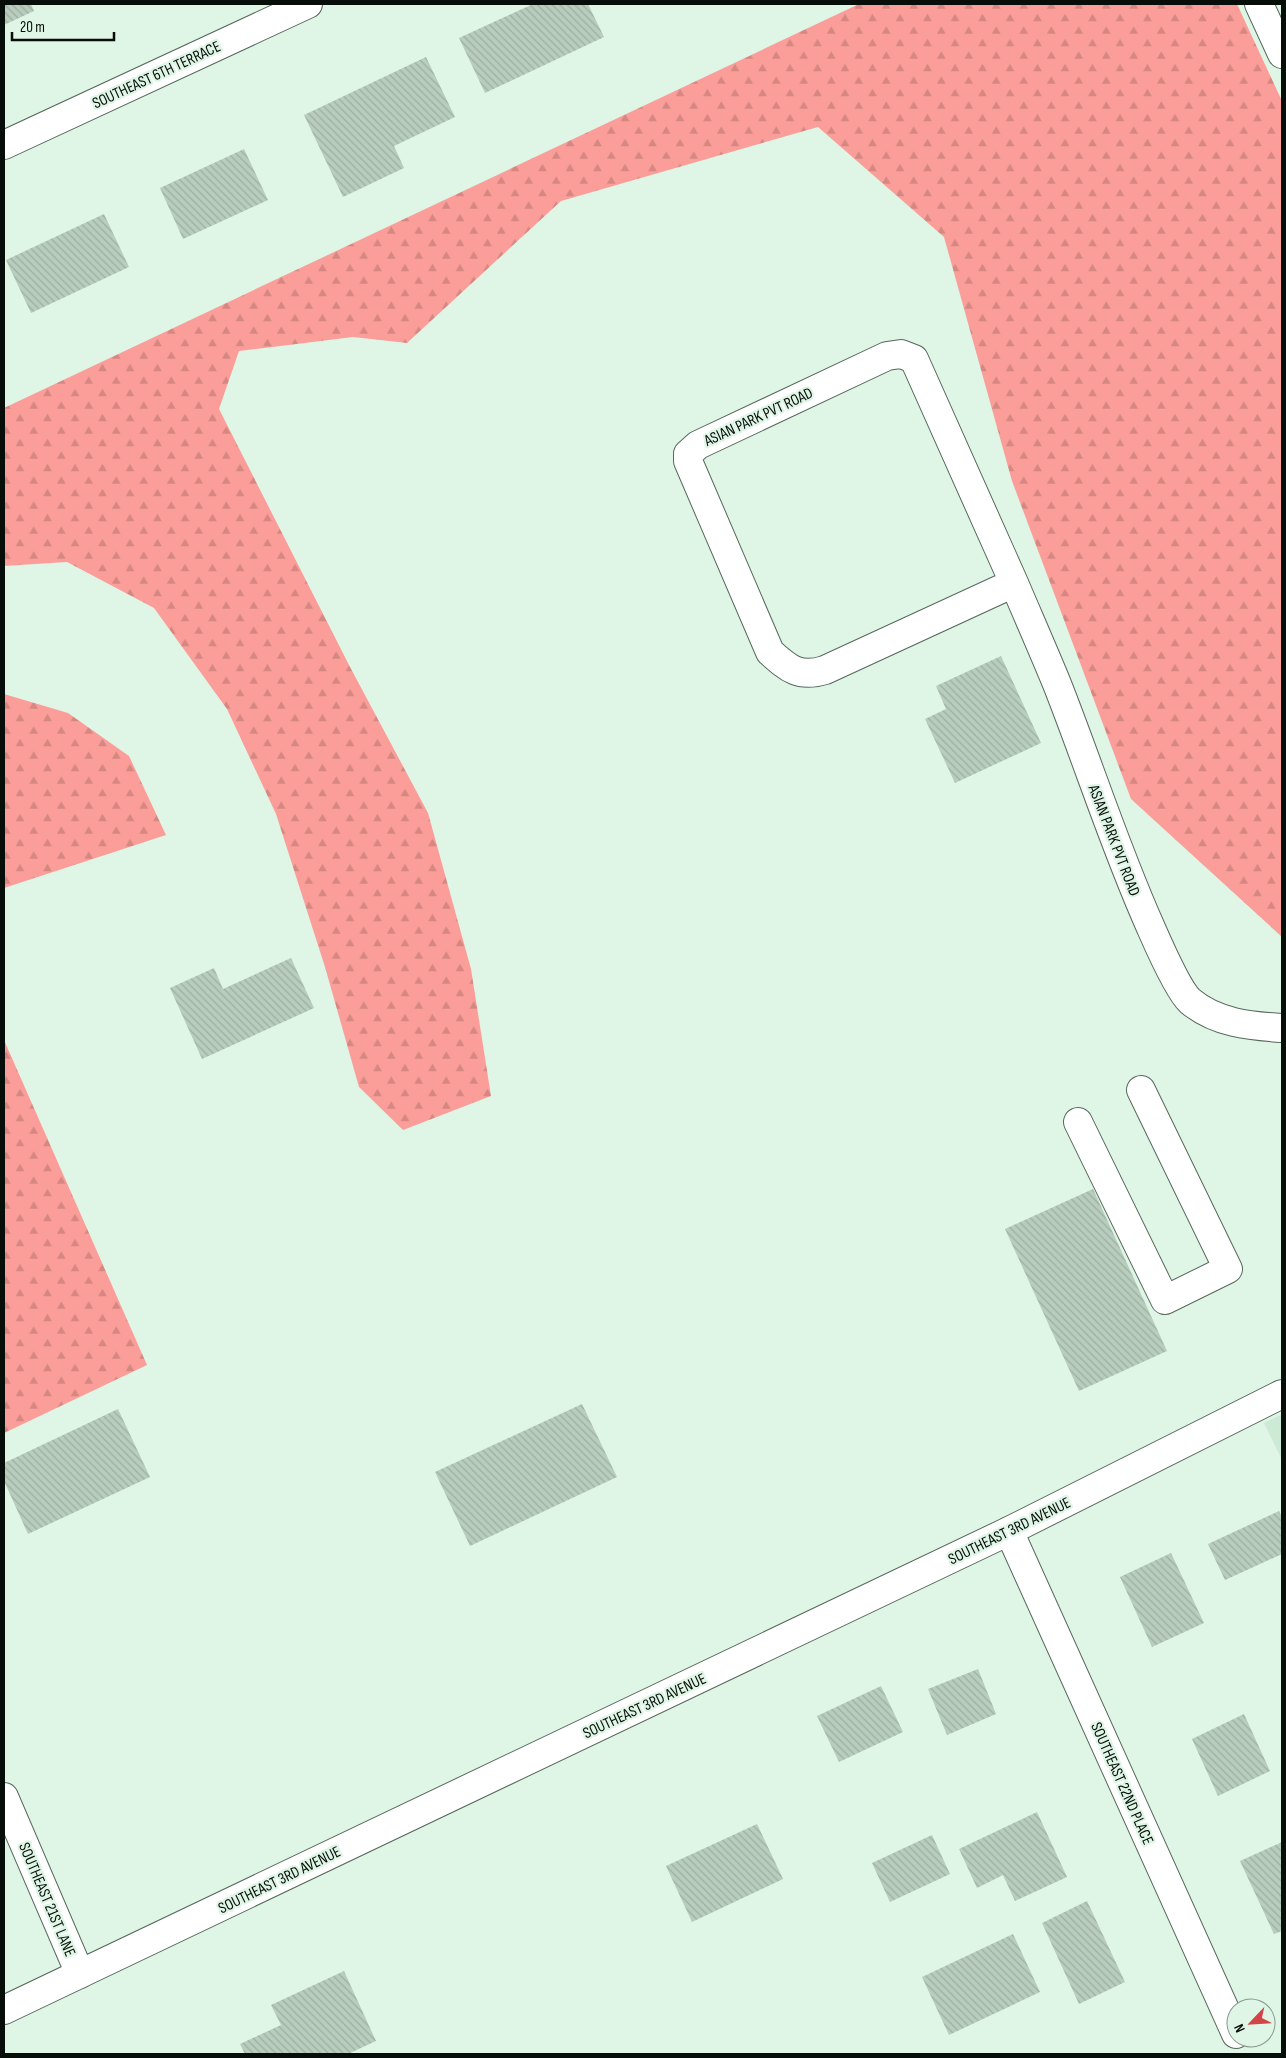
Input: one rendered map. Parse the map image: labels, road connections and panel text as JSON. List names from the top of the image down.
{
  "streets": {
    "street": [
      "SOUTHEAST 6TH TERRACE",
      "ASIAN PARK PVT ROAD",
      "SOUTHEAST 3RD AVENUE",
      "SOUTHEAST 22ND PLACE",
      "SOUTHEAST 21ST LANE"
    ]
  },
  "crossings": [
    ["SOUTHEAST 3RD AVENUE", "SOUTHEAST 22ND PLACE"],
    ["SOUTHEAST 3RD AVENUE", "SOUTHEAST 21ST LANE"]
  ],
  "scale_bar": "20 m",
  "north": "bottom left"
}
